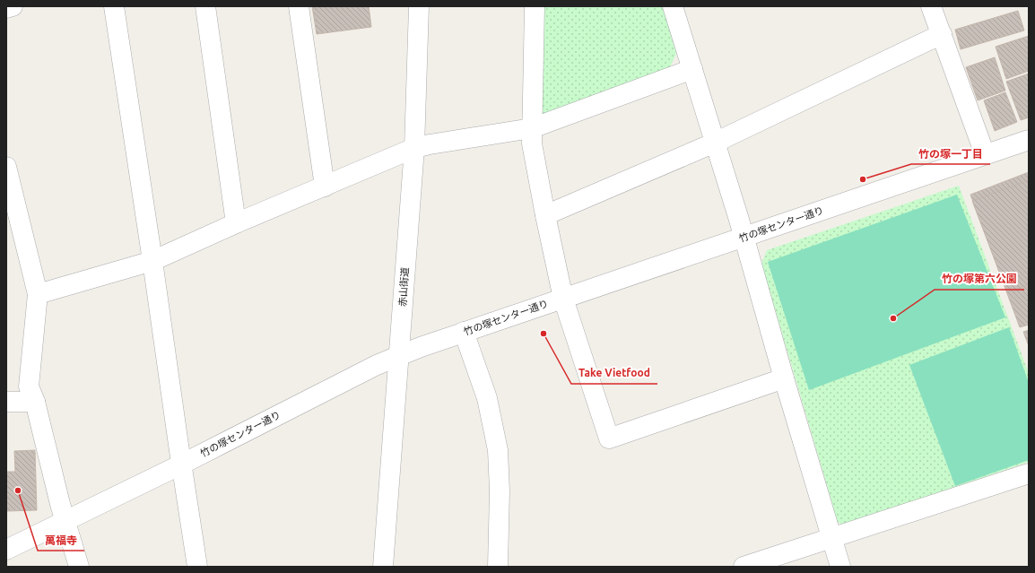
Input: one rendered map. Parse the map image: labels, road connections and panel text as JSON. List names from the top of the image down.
{
  "streets": {
    "street": ["竹の塚センター通り", "赤山街道"]
  },
  "crossings": [
    ["竹の塚センター通り", "赤山街道"]
  ],
  "places": [
    "竹の塚一丁目",
    "竹の塚第六公園",
    "Take Vietfood",
    "萬福寺"
  ]
}
